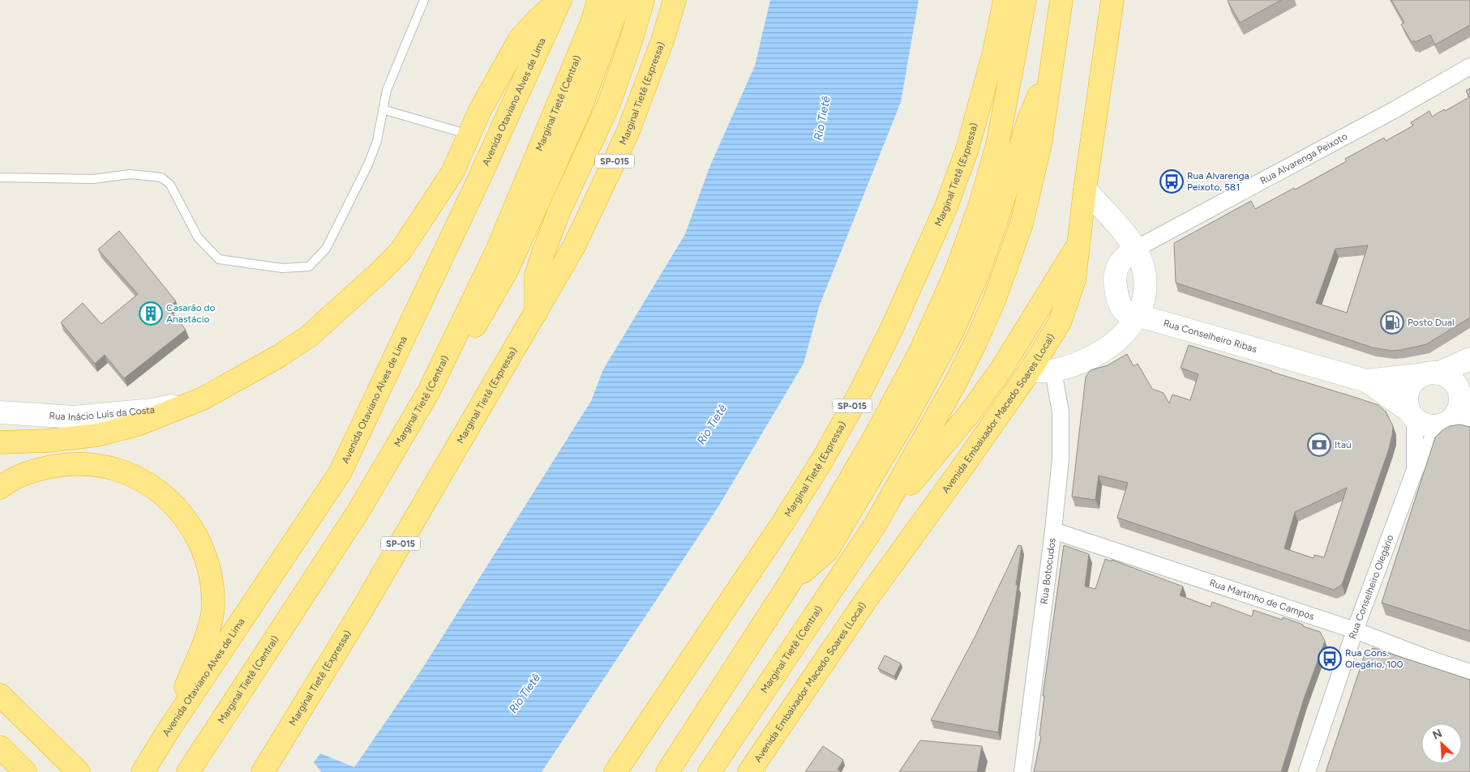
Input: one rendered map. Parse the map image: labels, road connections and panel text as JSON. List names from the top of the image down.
{
  "streets": {
    "highway": [
      "Marginal Tietê (Expressa)",
      "Avenida Otaviano Alves de Lima",
      "Marginal Tietê (Central)",
      "SP-015",
      "Avenida Embaixador Macedo Soares (Local)"
    ],
    "street": [
      "Rua Alvarenga Peixoto",
      "Rua Conselheiro Ribas",
      "Rua Inácio Luis da Costa",
      "Rua Botocudos",
      "Rua Conselheiro Olegário",
      "Rua Martinho de Campos"
    ]
  },
  "crossings": [
    ["Rua Alvarenga Peixoto", "Rua Conselheiro Ribas"],
    ["Rua Conselheiro Ribas", "Rua Conselheiro Olegário"],
    ["Rua Botocudos", "Rua Martinho de Campos"],
    ["Rua Conselheiro Olegário", "Rua Martinho de Campos"]
  ],
  "water": ["Rio Tietê"],
  "places": {
    "bus stop": ["Rua Alvarenga Peixoto, 581", "Rua Cons. Olegário, 100"],
    "building": ["Casarão do Anastácio"],
    "fuel station": ["Posto Dual"],
    "bank": ["Itaú"]
  },
  "north": "top left"
}
